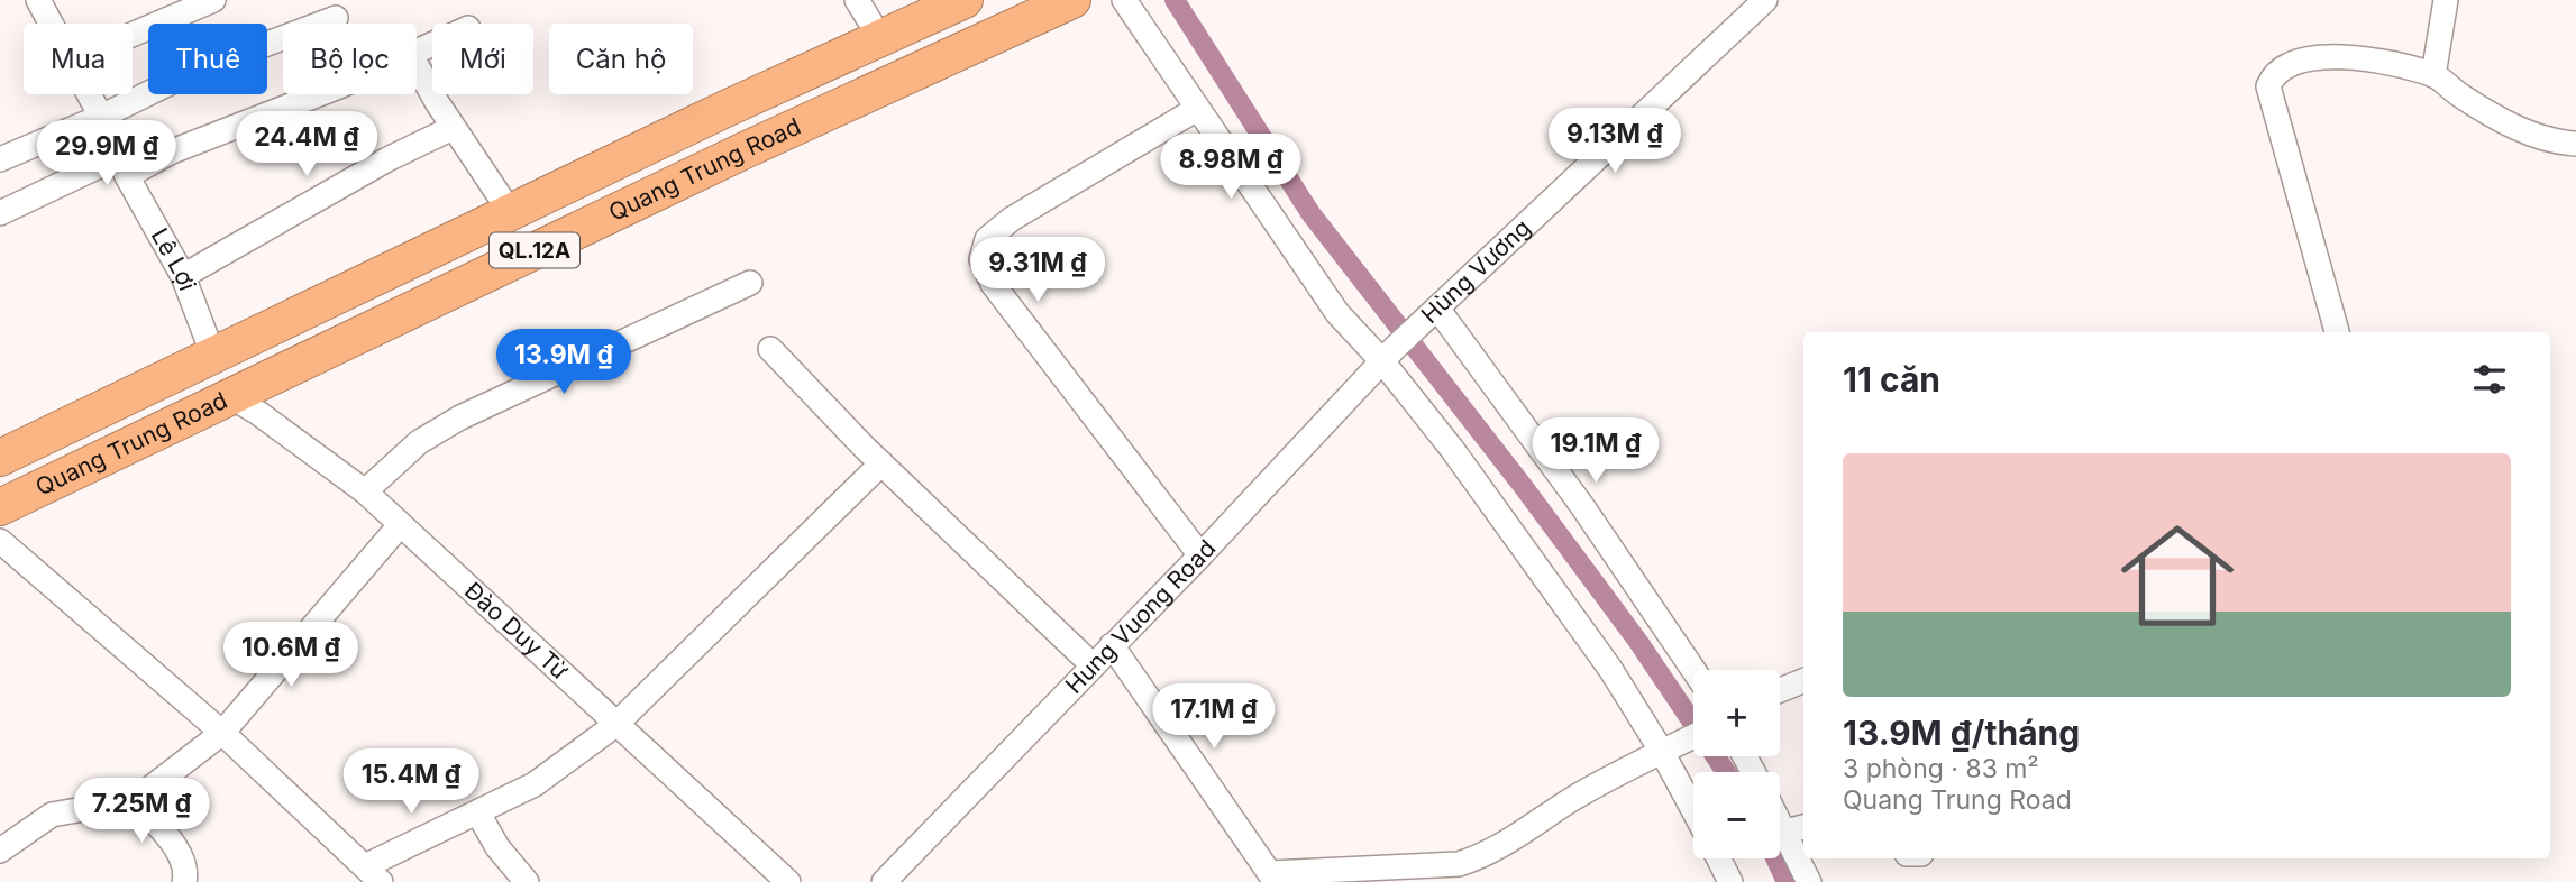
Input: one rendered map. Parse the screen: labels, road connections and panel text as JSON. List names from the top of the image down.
{
  "streets": {
    "highway": ["Quang Trung Road", "QL.12A"],
    "street": [
      "Lê Lợi",
      "Hùng Vương",
      "Hung Vuong Road",
      "Đào Duy Từ"
    ]
  },
  "crossings": [
    ["Quang Trung Road", "Lê Lợi"],
    ["Quang Trung Road", "Đào Duy Từ"],
    ["Hùng Vương", "Hung Vuong Road"]
  ],
  "page": {
    "chip": [
      "Mua",
      "Thuê",
      "Bộ lọc",
      "Mới",
      "Căn hộ"
    ],
    "price": [
      "9.13M ₫",
      "24.4M ₫",
      "29.9M ₫",
      "8.98M ₫",
      "9.31M ₫",
      "13.9M ₫",
      "19.1M ₫",
      "10.6M ₫",
      "17.1M ₫",
      "15.4M ₫",
      "7.25M ₫"
    ],
    "heading": "11 căn",
    "list": [
      {
        "name": "13.9M ₫/tháng",
        "note": "3 phòng · 83 m² · Quang Trung Road"
      }
    ],
    "map_buttons": ["+", "−"]
  }
}
